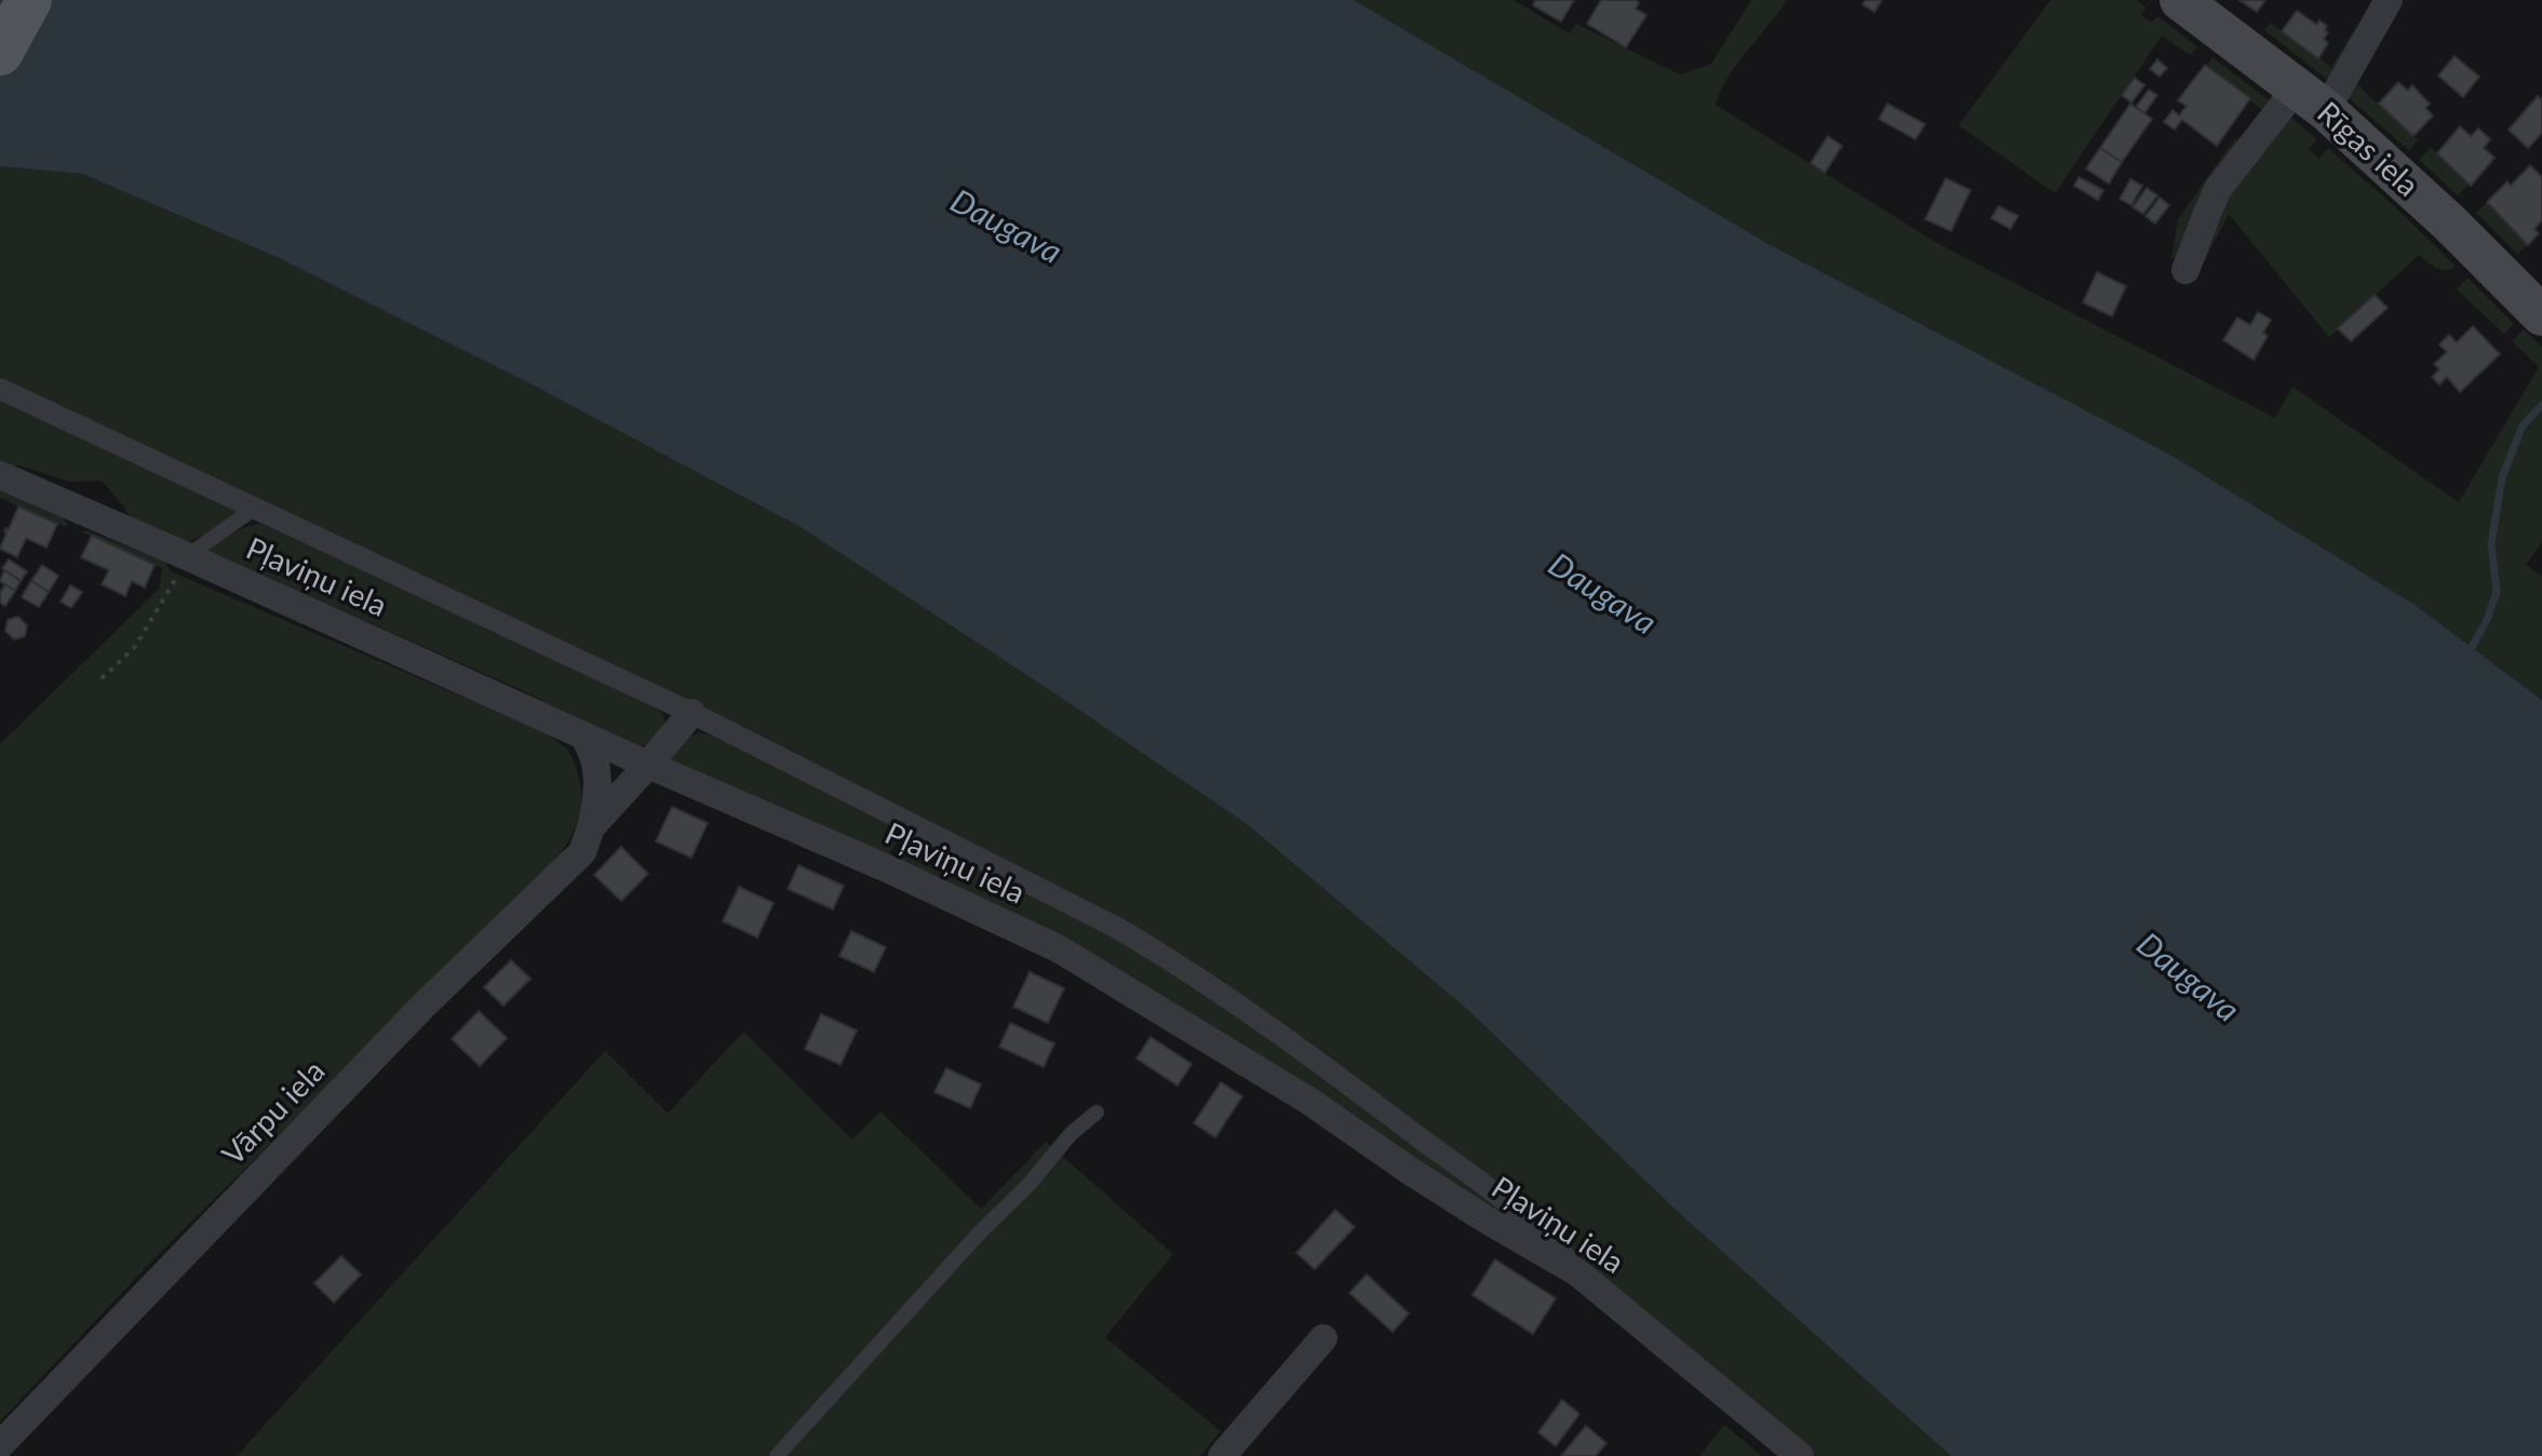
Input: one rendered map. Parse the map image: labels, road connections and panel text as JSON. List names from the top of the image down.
{
  "streets": {
    "main road": ["Rīgas iela"],
    "street": ["Pļaviņu iela", "Vārpu iela"]
  },
  "crossings": [
    ["Pļaviņu iela", "Vārpu iela"]
  ],
  "water": ["Daugava"]
}
